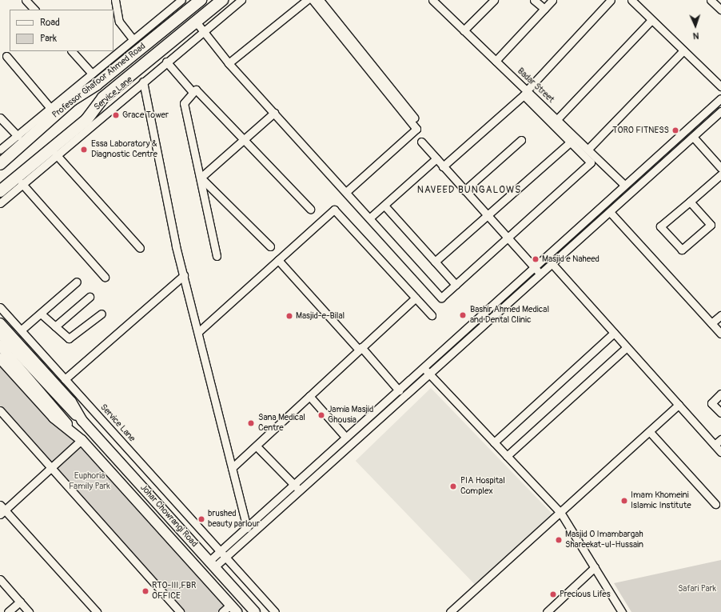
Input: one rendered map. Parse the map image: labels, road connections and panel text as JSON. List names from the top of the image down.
{
  "streets": {
    "main road": ["Professor Ghafoor Ahmed Road", "Johar Chowrangi Road"],
    "street": ["Badar Street", "Service Lane"]
  },
  "districts": ["NAVEED BUNGALOWS"],
  "parks": ["Euphoria Family Park", "Safari Park"],
  "places": [
    "Grace Tower",
    "TORO FITNESS",
    "Essa Laboratory & Diagnostic Centre",
    "Masjid e Naheed",
    "Bashir Ahmed Medical and Dental Clinic",
    "Masjid-e-Bilal",
    "Jamia Masjid Ghousia",
    "Sana Medical Centre",
    "PIA Hospital Complex",
    "Imam Khomeini Islamic Institute",
    "brushed beauty parlour",
    "Masjid O Imambargah Shareekat-ul-Hussain",
    "RTO-III,FBR OFFICE",
    "Precious Lifes"
  ],
  "legend": ["Road", "Park"],
  "north": "bottom"
}
